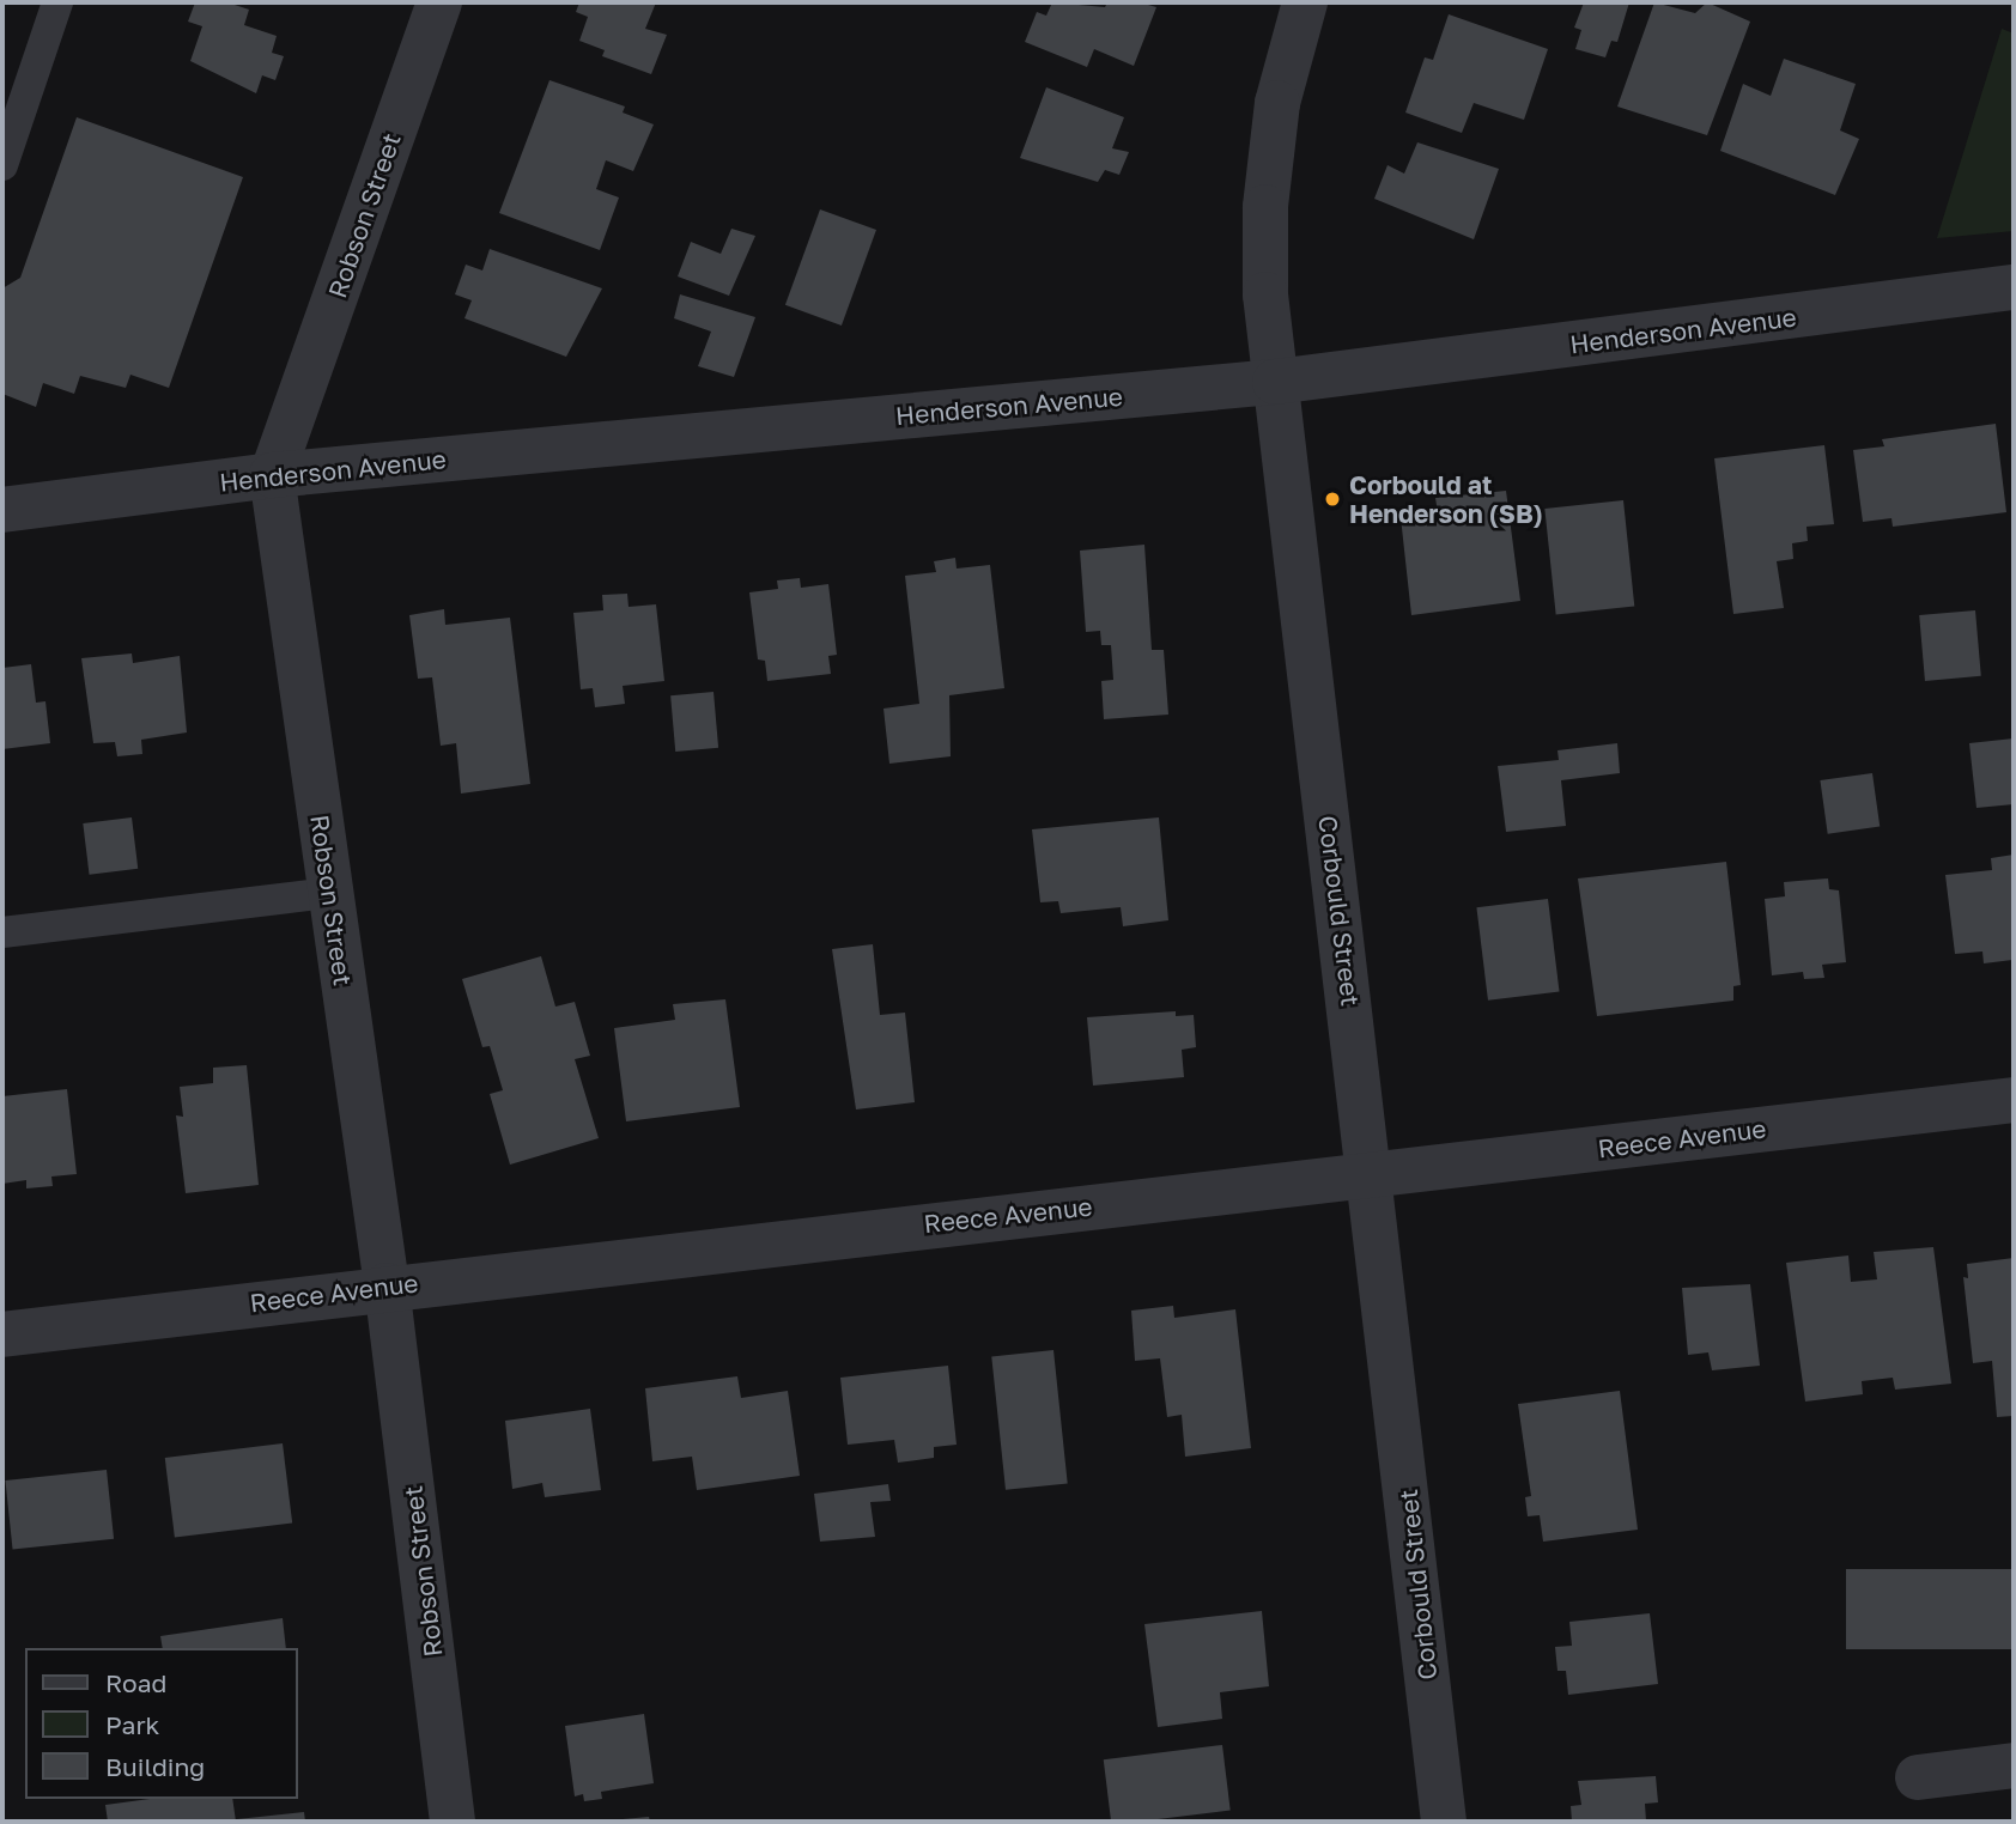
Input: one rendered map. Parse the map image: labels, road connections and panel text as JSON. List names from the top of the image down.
{
  "streets": {
    "street": [
      "Robson Street",
      "Henderson Avenue",
      "Corbould Street",
      "Reece Avenue"
    ]
  },
  "crossings": [
    ["Robson Street", "Henderson Avenue"],
    ["Robson Street", "Reece Avenue"],
    ["Henderson Avenue", "Corbould Street"],
    ["Corbould Street", "Reece Avenue"]
  ],
  "places": ["Corbould at Henderson (SB)"],
  "legend": ["Road", "Park", "Building"]
}
